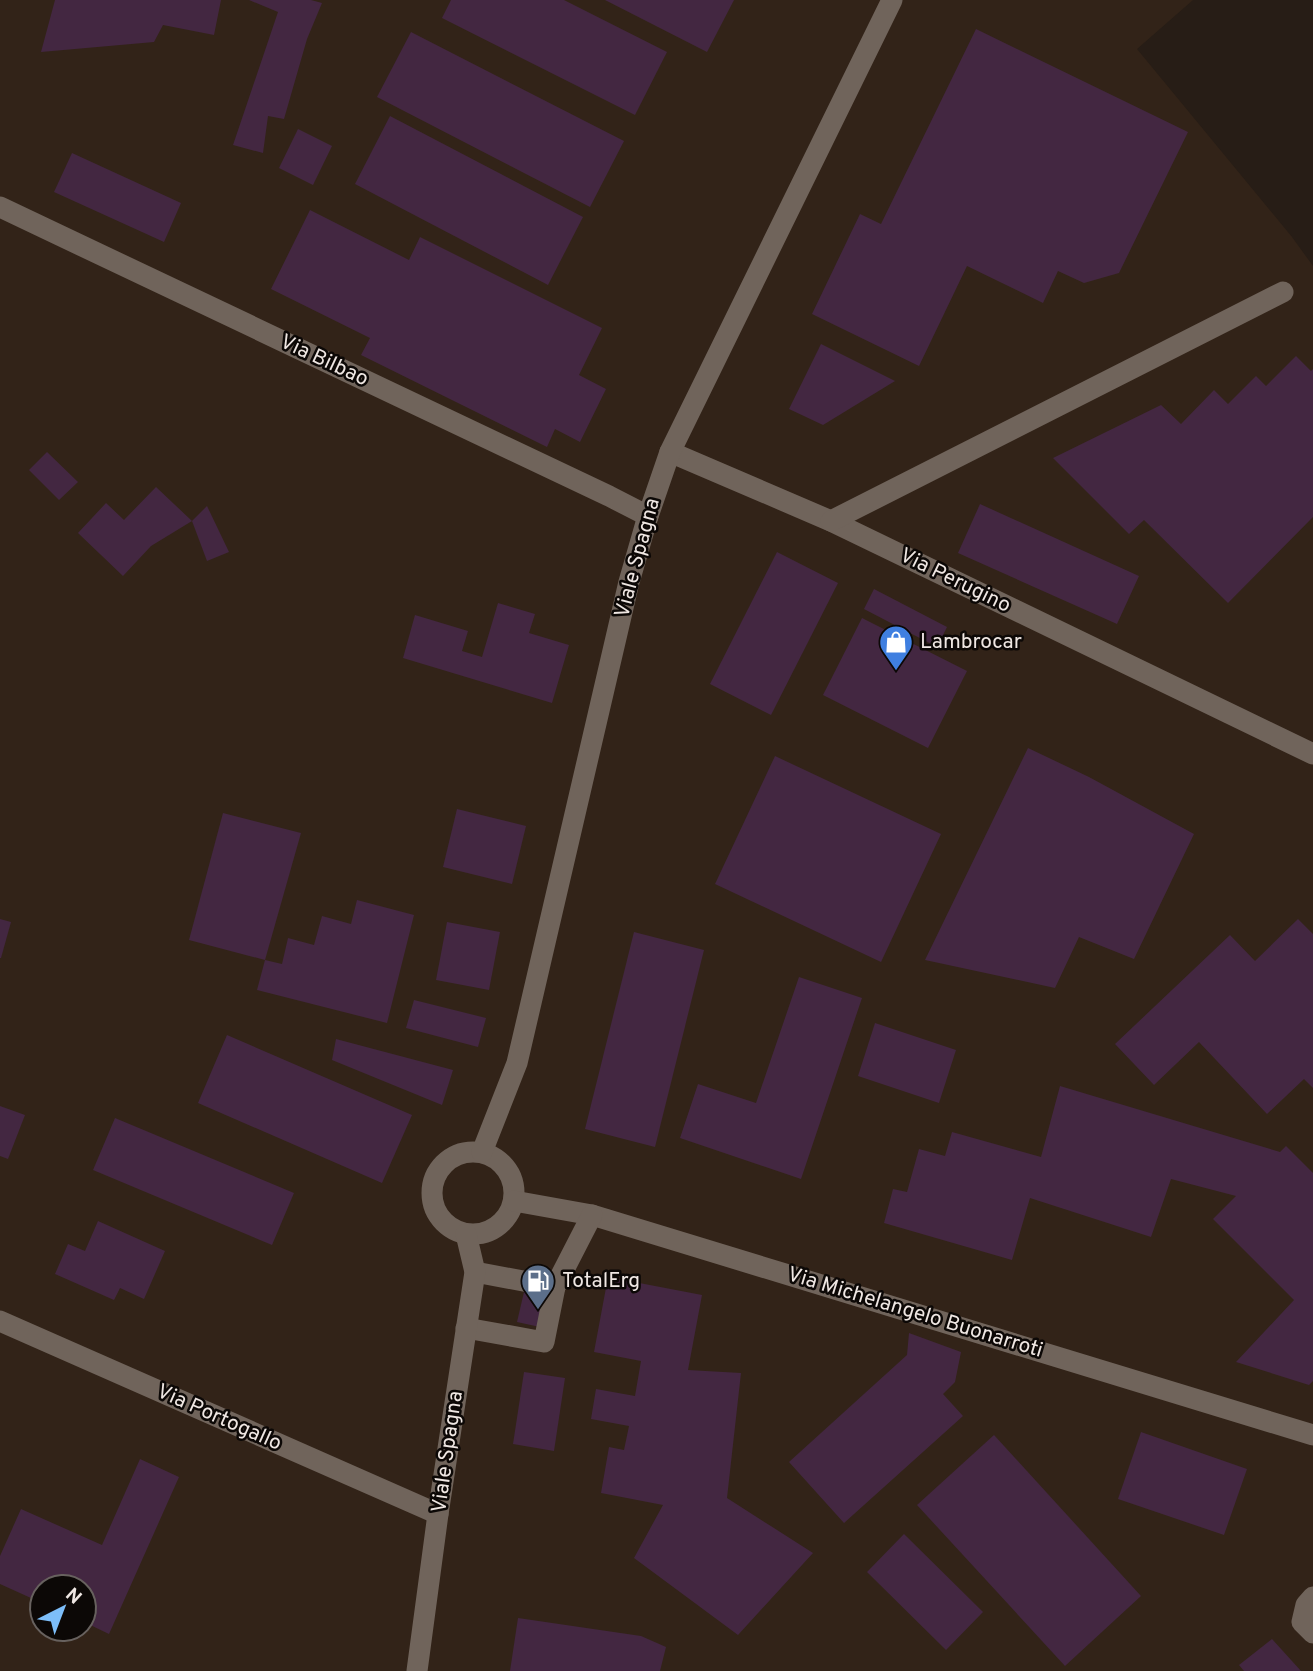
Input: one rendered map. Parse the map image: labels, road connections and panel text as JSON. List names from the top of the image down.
{
  "streets": {
    "street": [
      "Via Bilbao",
      "Viale Spagna",
      "Via Perugino",
      "Via Michelangelo Buonarroti",
      "Via Portogallo"
    ]
  },
  "crossings": [
    ["Via Bilbao", "Viale Spagna"],
    ["Viale Spagna", "Via Perugino"],
    ["Viale Spagna", "Via Michelangelo Buonarroti"],
    ["Viale Spagna", "Via Portogallo"]
  ],
  "places": {
    "shop": ["Lambrocar"],
    "fuel station": ["TotalErg"]
  },
  "north": "top right"
}
